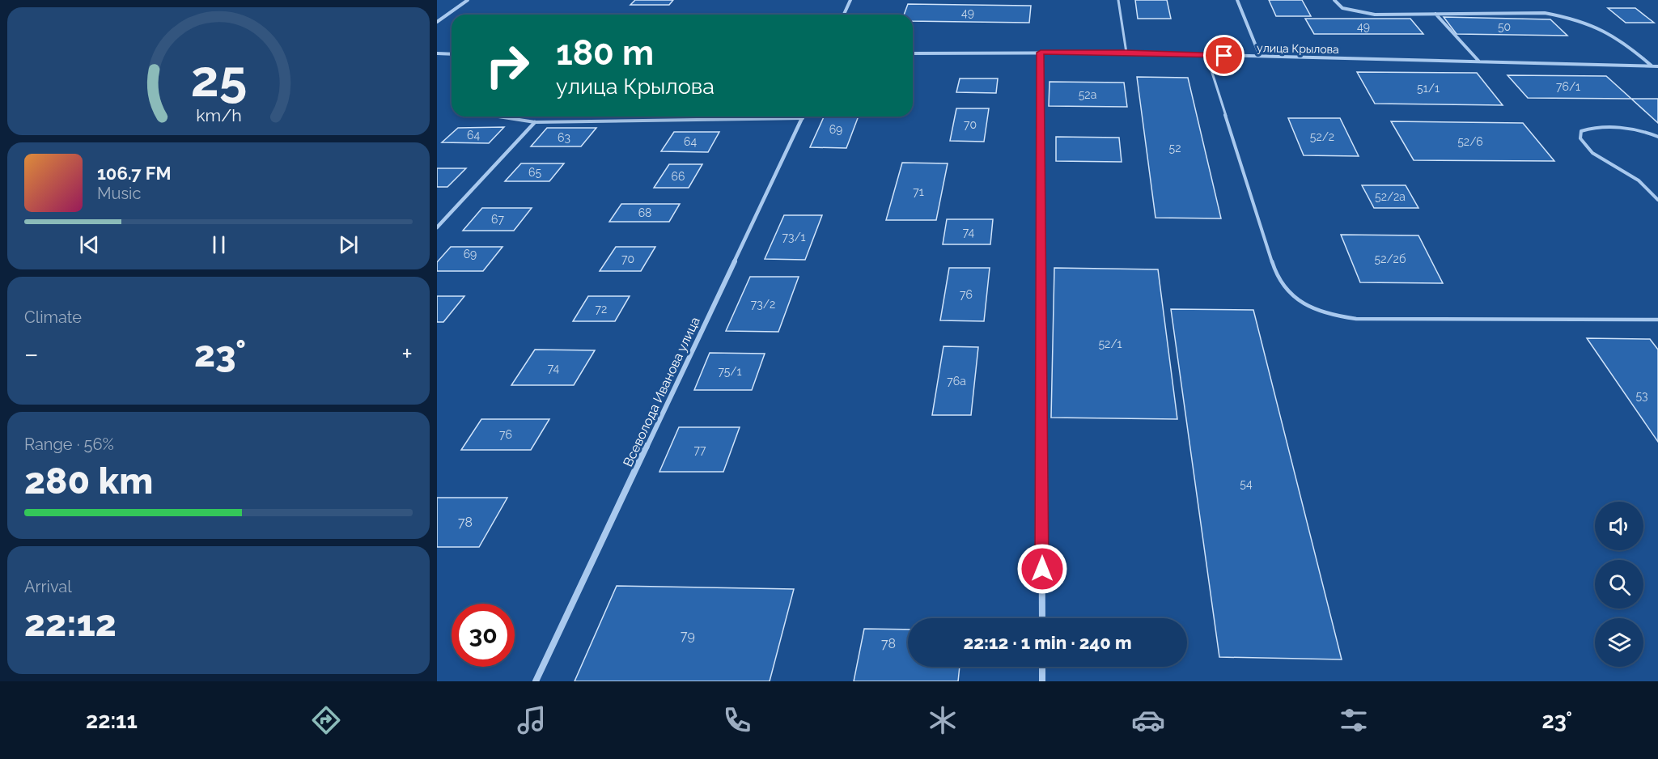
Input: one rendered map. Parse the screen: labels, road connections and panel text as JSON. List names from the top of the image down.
{
  "streets": {
    "street": ["улица Крылова", "Всеволода Иванова улица"]
  },
  "house_numbers": [
    "49",
    "49",
    "50",
    "76/1",
    "51/1",
    "52а",
    "70",
    "69",
    "64",
    "52/2",
    "63",
    "64",
    "52/6",
    "52",
    "65",
    "66",
    "71",
    "52/2а",
    "68",
    "67",
    "74",
    "73/1",
    "69",
    "70",
    "52/2б",
    "76",
    "73/2",
    "72",
    "52/1",
    "74",
    "75/1",
    "76а",
    "53",
    "76",
    "77",
    "54",
    "78",
    "79",
    "78"
  ],
  "page": {
    "turn": ["180 m", "улица Крылова"],
    "song": ["106.7 FM", "Music"],
    "tile": [
      "Climate",
      ["Range · 56%", "280 km"],
      ["Arrival", "22:12"]
    ],
    "heat": ["−", "23°", "+"],
    "limit": "30",
    "trip": "22:12 · 1 min · 240 m",
    "tabs": ["22:11", "23°"],
    "gauge": ["25", "km/h"]
  }
}
